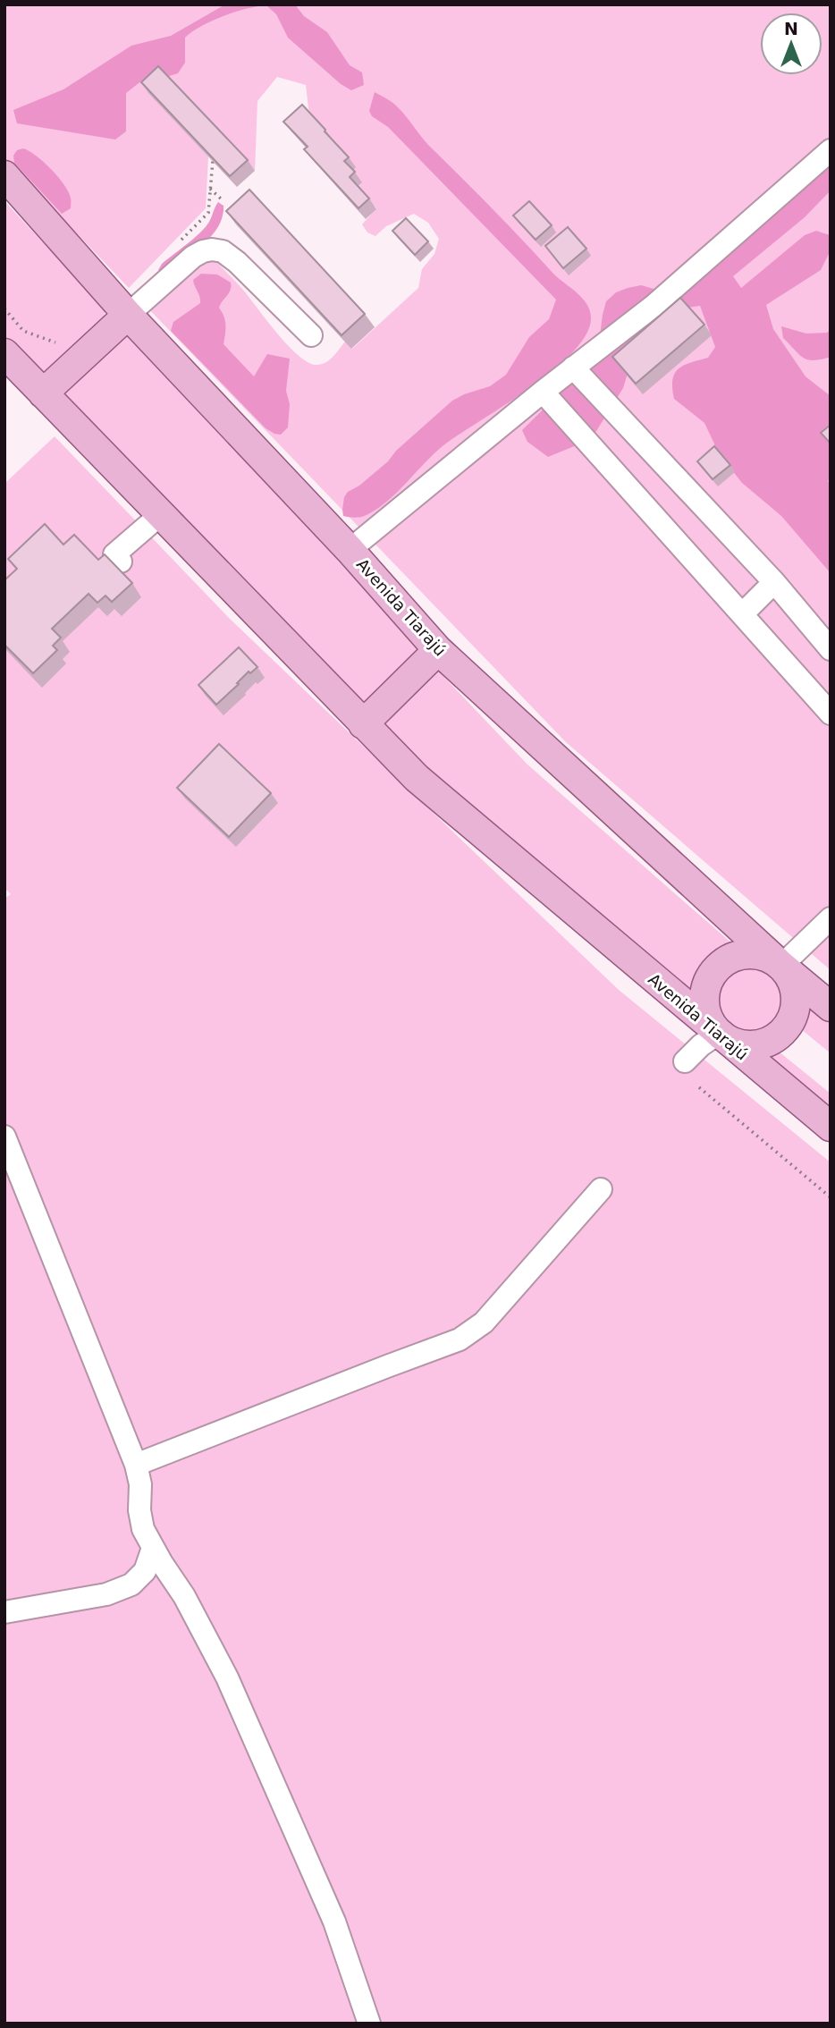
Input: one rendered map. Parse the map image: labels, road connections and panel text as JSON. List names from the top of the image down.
{
  "streets": {
    "main road": ["Avenida Tiarajú"]
  },
  "north": "top"
}
